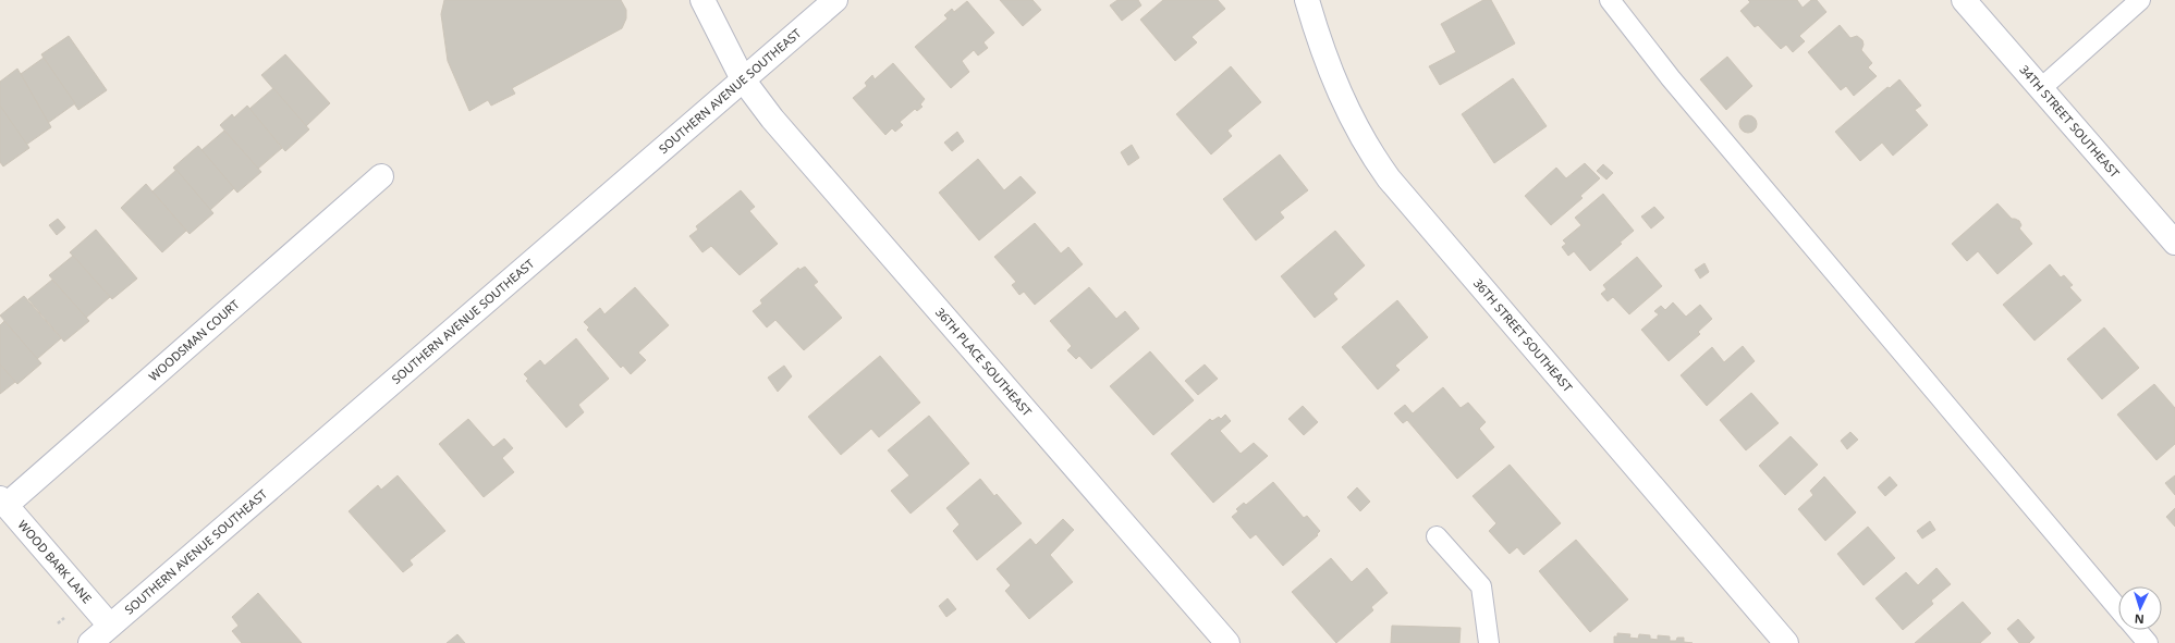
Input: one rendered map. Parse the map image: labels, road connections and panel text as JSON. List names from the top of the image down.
{
  "streets": {
    "street": [
      "SOUTHERN AVENUE SOUTHEAST",
      "34TH STREET SOUTHEAST",
      "36TH STREET SOUTHEAST",
      "WOODSMAN COURT",
      "36TH PLACE SOUTHEAST",
      "WOOD BARK LANE"
    ]
  },
  "crossings": [
    ["SOUTHERN AVENUE SOUTHEAST", "36TH PLACE SOUTHEAST"],
    ["SOUTHERN AVENUE SOUTHEAST", "WOOD BARK LANE"],
    ["WOODSMAN COURT", "WOOD BARK LANE"]
  ],
  "north": "bottom"
}
